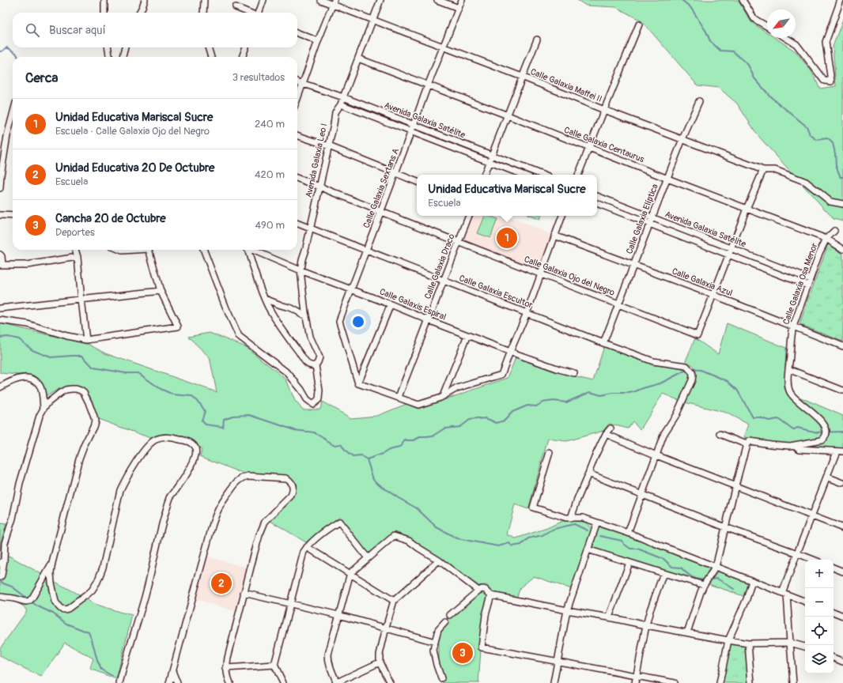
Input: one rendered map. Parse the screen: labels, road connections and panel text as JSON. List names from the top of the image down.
{
  "streets": {
    "street": [
      "Calle Galaxia Maffei II",
      "Avenida Galaxia Satélite",
      "Calle Galaxia Centaurus",
      "Avenida Galaxia Leo I",
      "Calle Galaxia Sextans A",
      "Calle Galaxia Elíptica",
      "Calle Galaxia Draco",
      "Calle Galaxia Ojo del Negro",
      "Calle Galaxia Azul",
      "Calle Galaxia Osa Menor",
      "Calle Galaxia Escultor",
      "Calle Galaxis Espiral"
    ]
  },
  "crossings": [
    ["Calle Galaxia Maffei II", "Avenida Galaxia Leo I"],
    ["Calle Galaxia Maffei II", "Calle Galaxia Sextans A"],
    ["Calle Galaxia Maffei II", "Calle Galaxia Elíptica"],
    ["Avenida Galaxia Satélite", "Avenida Galaxia Leo I"],
    ["Avenida Galaxia Satélite", "Calle Galaxia Sextans A"],
    ["Avenida Galaxia Satélite", "Calle Galaxia Elíptica"],
    ["Avenida Galaxia Satélite", "Calle Galaxia Osa Menor"],
    ["Calle Galaxia Centaurus", "Avenida Galaxia Leo I"],
    ["Calle Galaxia Centaurus", "Calle Galaxia Sextans A"],
    ["Calle Galaxia Centaurus", "Calle Galaxia Elíptica"],
    ["Calle Galaxia Centaurus", "Calle Galaxia Osa Menor"],
    ["Avenida Galaxia Leo I", "Calle Galaxia Ojo del Negro"],
    ["Avenida Galaxia Leo I", "Calle Galaxia Escultor"],
    ["Avenida Galaxia Leo I", "Calle Galaxis Espiral"],
    ["Calle Galaxia Sextans A", "Calle Galaxia Ojo del Negro"],
    ["Calle Galaxia Sextans A", "Calle Galaxia Escultor"],
    ["Calle Galaxia Sextans A", "Calle Galaxis Espiral"],
    ["Calle Galaxia Elíptica", "Calle Galaxia Ojo del Negro"],
    ["Calle Galaxia Elíptica", "Calle Galaxia Azul"],
    ["Calle Galaxia Elíptica", "Calle Galaxia Escultor"],
    ["Calle Galaxia Draco", "Calle Galaxia Ojo del Negro"],
    ["Calle Galaxia Draco", "Calle Galaxia Escultor"],
    ["Calle Galaxia Draco", "Calle Galaxis Espiral"],
    ["Calle Galaxia Ojo del Negro", "Calle Galaxia Azul"],
    ["Calle Galaxia Azul", "Calle Galaxia Osa Menor"]
  ],
  "north": "bottom left",
  "page": {
    "search": "Buscar aquí",
    "heading": ["Cerca", "3 resultados"],
    "list": [
      {
        "mark": "1",
        "name": "Unidad Educativa Mariscal Sucre",
        "note": "Escuela · Calle Galaxia Ojo del Negro",
        "value": "240 m"
      },
      {
        "mark": "2",
        "name": "Unidad Educativa 20 De Octubre",
        "note": "Escuela",
        "value": "420 m"
      },
      {
        "mark": "3",
        "name": "Cancha 20 de Octubre",
        "note": "Deportes",
        "value": "490 m"
      }
    ],
    "popup": ["Unidad Educativa Mariscal Sucre", "Escuela"],
    "pins": ["1", "2", "3"],
    "map_buttons": ["+", "−"]
  }
}
